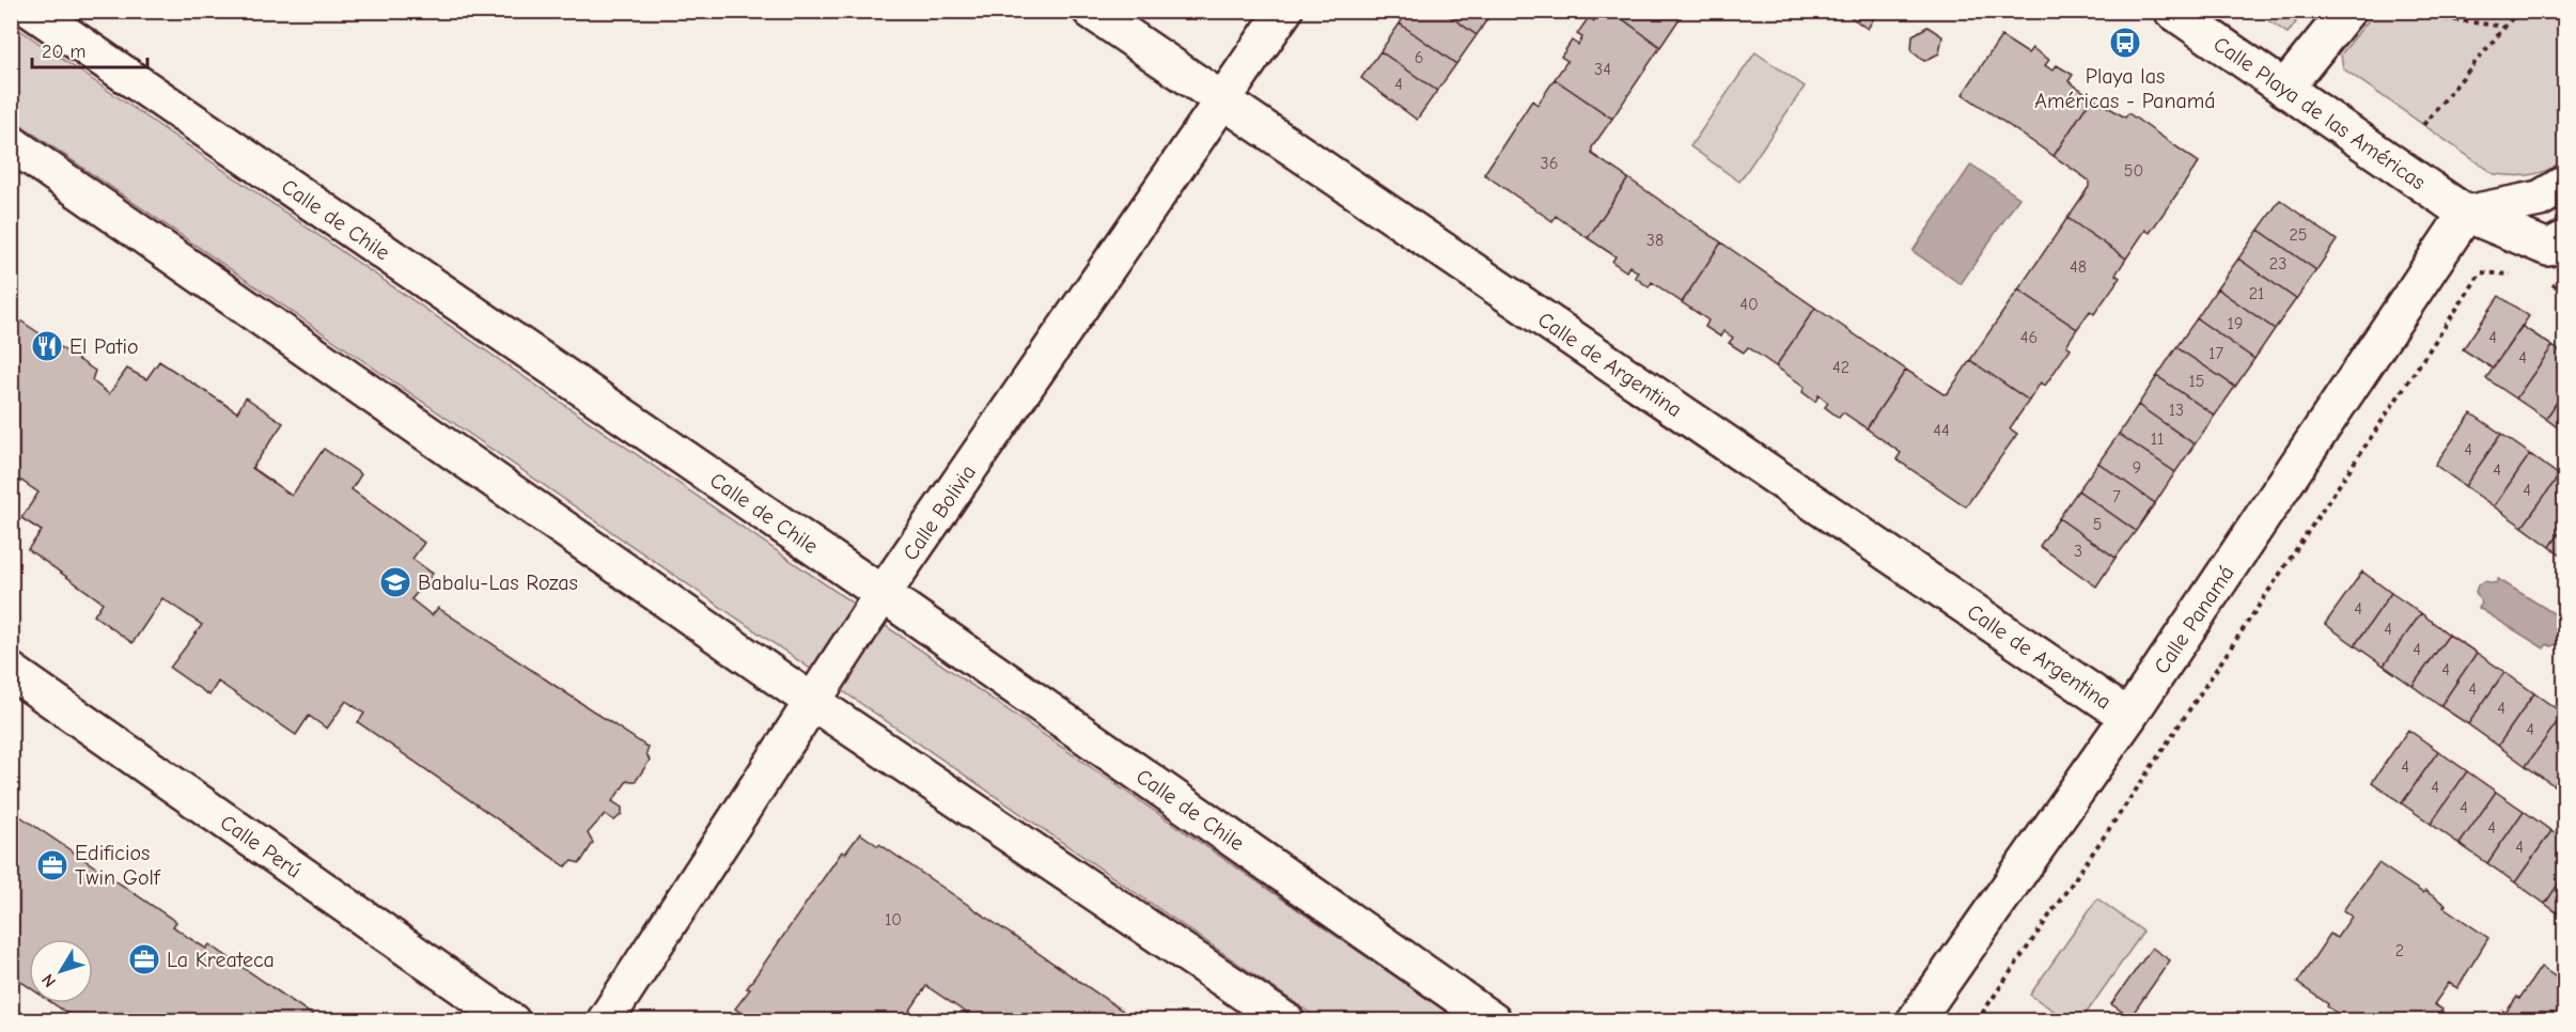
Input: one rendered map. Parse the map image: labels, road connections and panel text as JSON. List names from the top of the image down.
{
  "streets": {
    "street": [
      "Calle Playa de las Américas",
      "Calle de Chile",
      "Calle de Argentina",
      "Calle Bolivia",
      "Calle Panamá",
      "Calle Perú"
    ]
  },
  "crossings": [
    ["Calle Playa de las Américas", "Calle Panamá"],
    ["Calle de Chile", "Calle Bolivia"],
    ["Calle de Argentina", "Calle Bolivia"],
    ["Calle de Argentina", "Calle Panamá"]
  ],
  "places": {
    "bus stop": ["Playa las Américas - Panamá"],
    "restaurant": ["El Patio"],
    "school or university": ["Babalu-Las Rozas"],
    "office": ["Edificios Twin Golf", "La Kreateca"]
  },
  "house_numbers": [
    "6",
    "34",
    "4",
    "36",
    "50",
    "25",
    "38",
    "23",
    "48",
    "21",
    "40",
    "19",
    "46",
    "4",
    "17",
    "4",
    "42",
    "15",
    "13",
    "44",
    "11",
    "4",
    "9",
    "4",
    "4",
    "7",
    "5",
    "3",
    "4",
    "4",
    "4",
    "4",
    "4",
    "4",
    "4",
    "4",
    "4",
    "4",
    "4",
    "4",
    "10",
    "2"
  ],
  "scale_bar": "20 m",
  "north": "bottom left"
}
